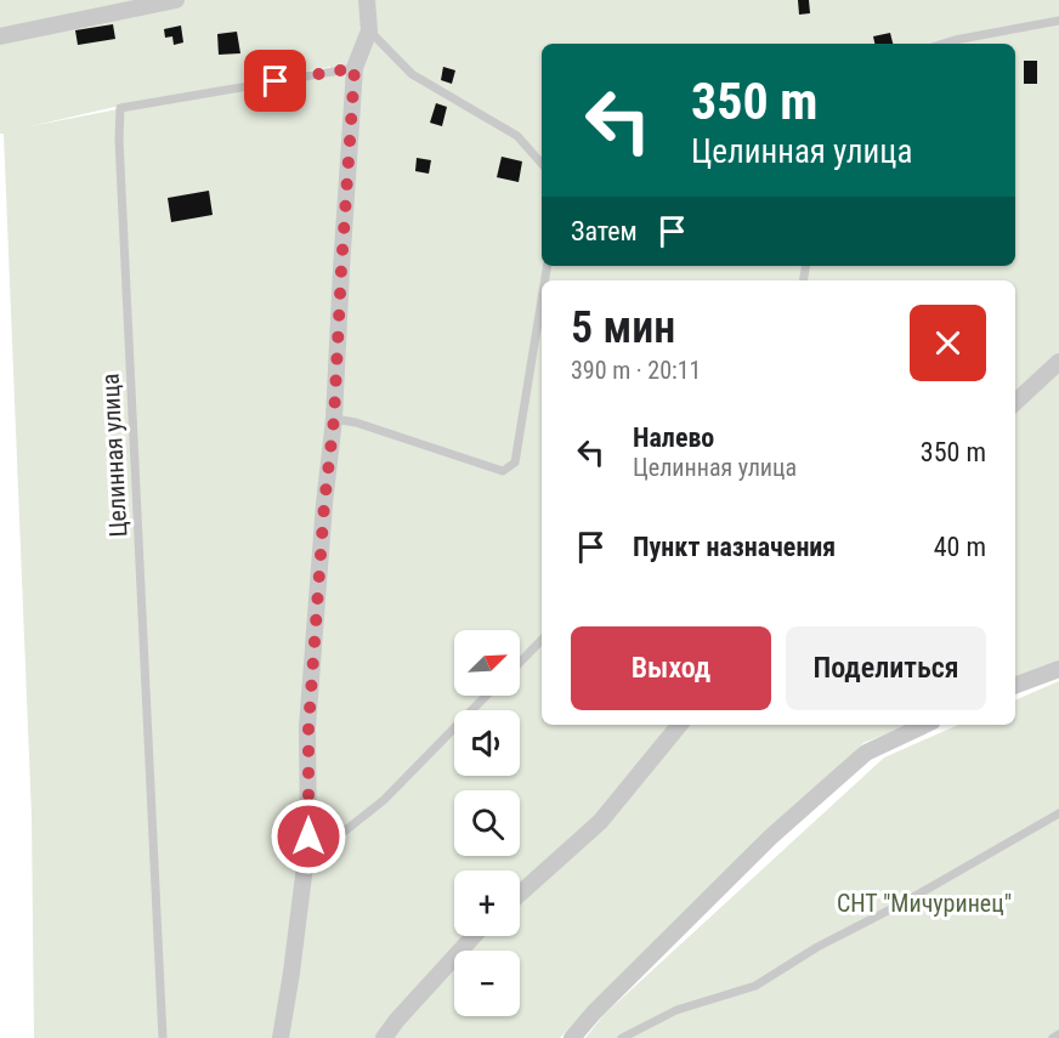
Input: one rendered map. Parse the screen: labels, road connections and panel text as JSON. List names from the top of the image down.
{
  "streets": {
    "lane": ["Целинная улица"]
  },
  "parks": ["СНТ \"Мичуринец\""],
  "north": "top right",
  "page": {
    "turn": ["350 m", "Целинная улица"],
    "then": "Затем",
    "heading": ["5 мин", "390 m · 20:11"],
    "list": [
      {
        "name": "Налево",
        "note": "Целинная улица",
        "value": "350 m"
      },
      {
        "name": "Пункт назначения",
        "value": "40 m"
      }
    ],
    "buttons": ["Выход", "Поделиться"],
    "map_buttons": ["+", "−"]
  }
}
